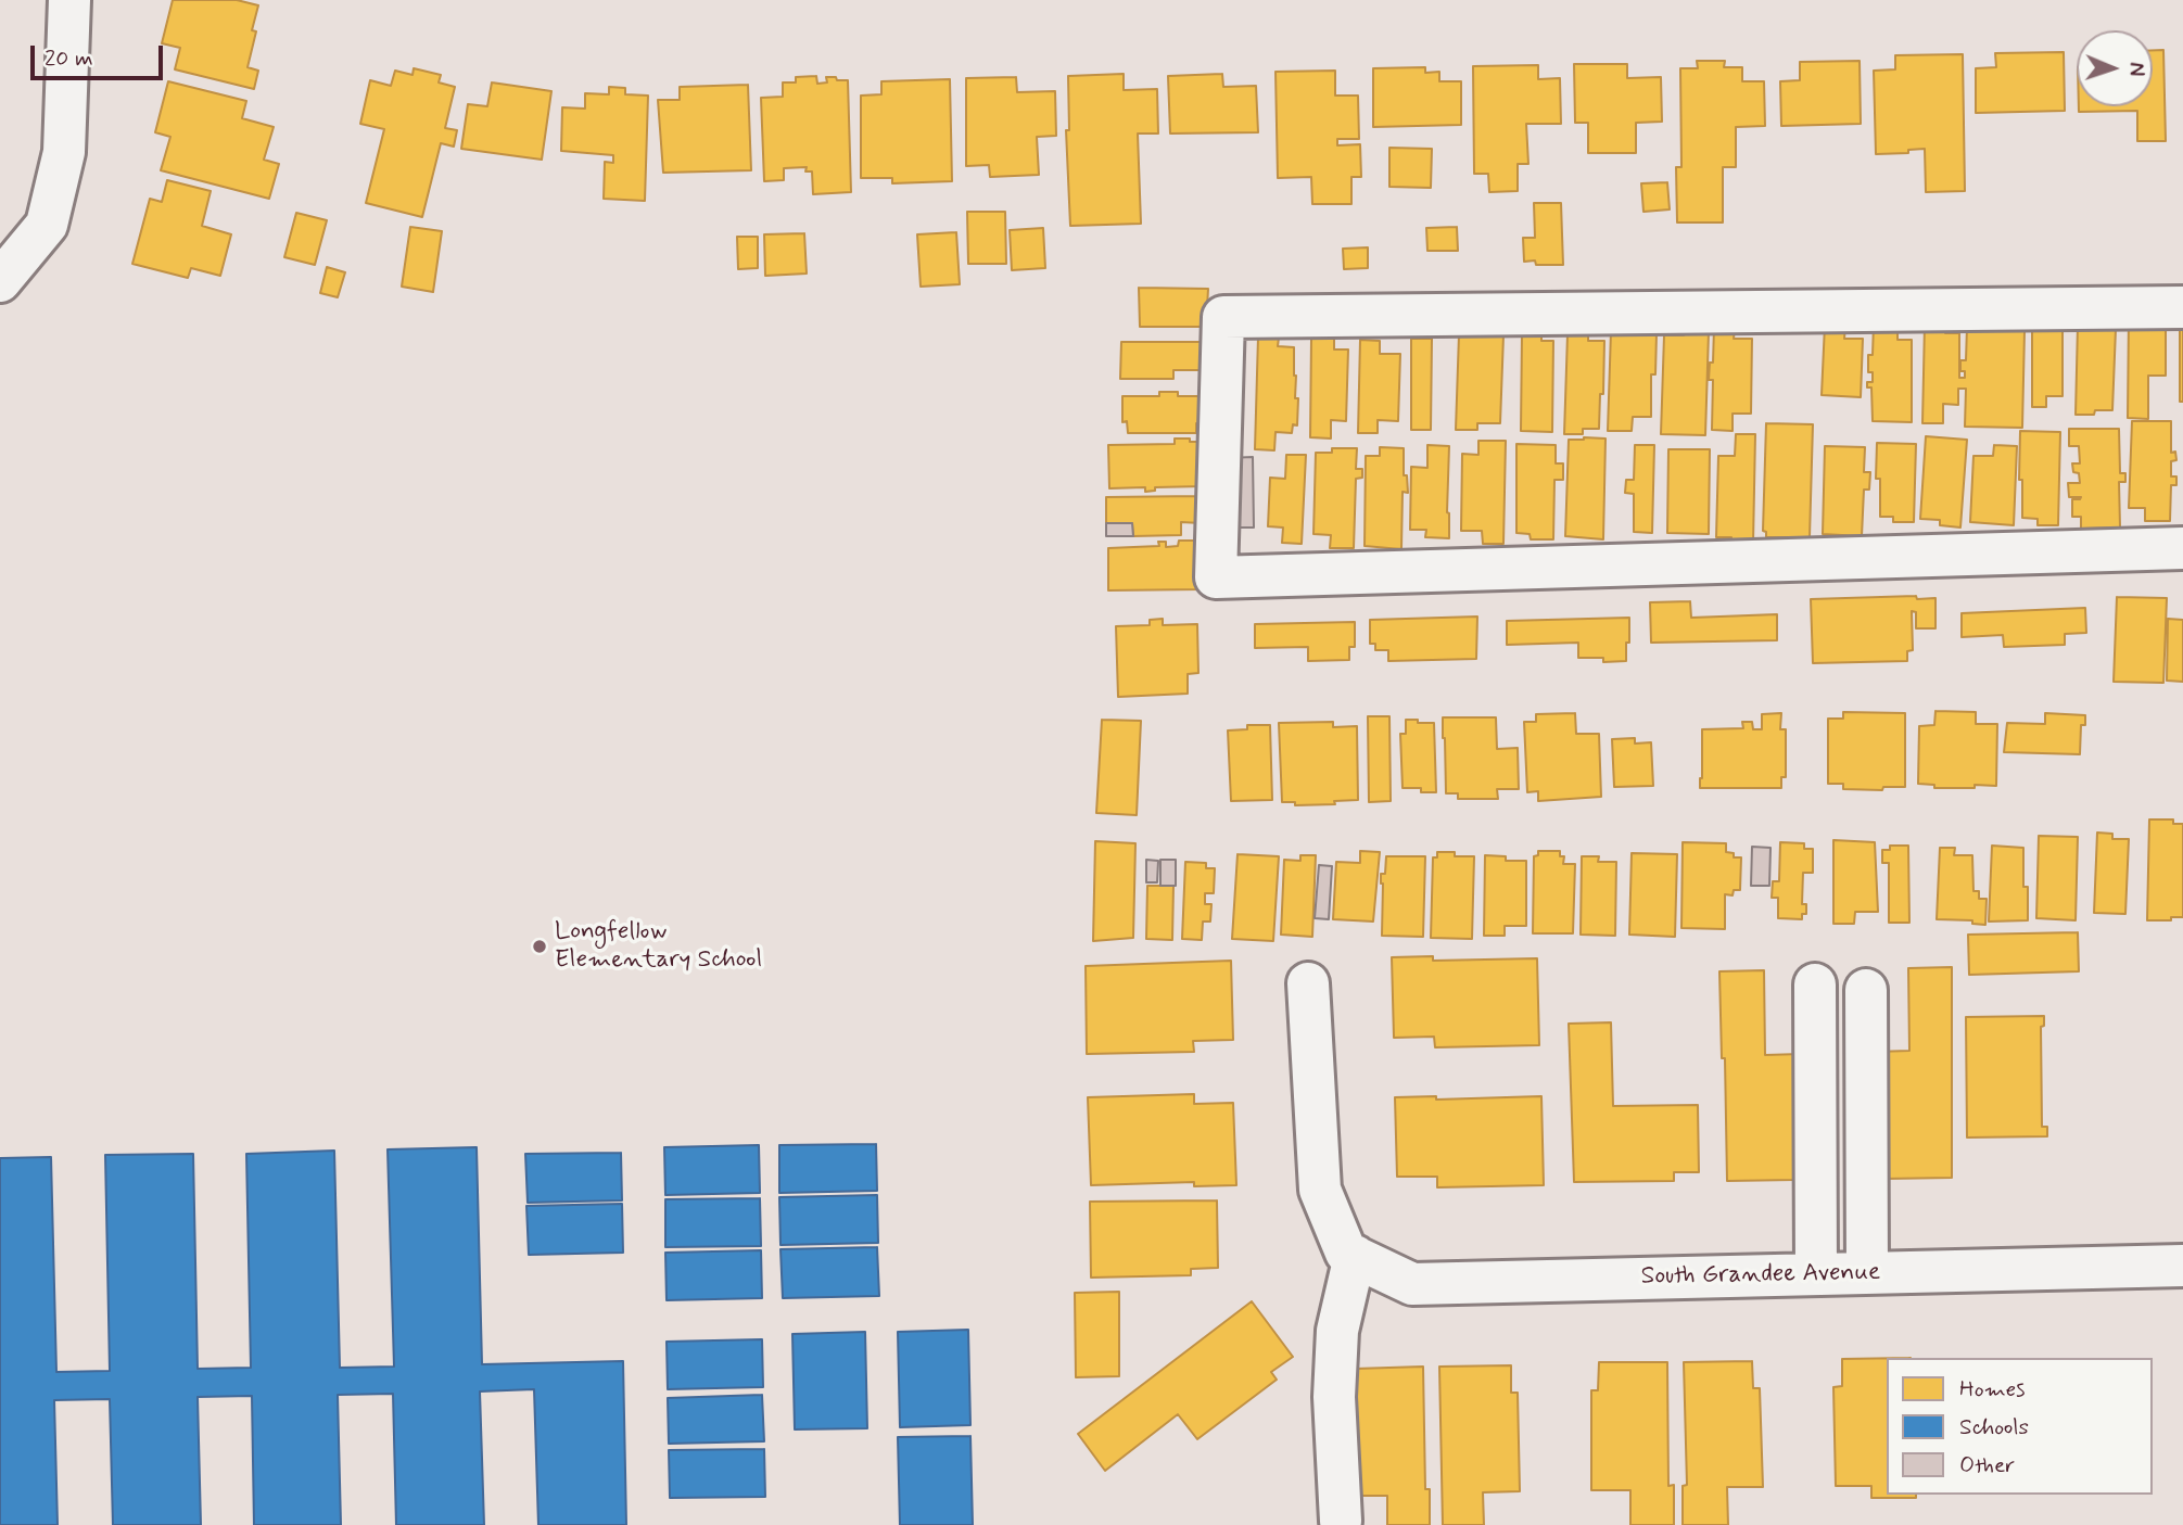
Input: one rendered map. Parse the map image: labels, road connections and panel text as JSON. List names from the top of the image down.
{
  "streets": {
    "street": ["South Grandee Avenue"]
  },
  "places": ["Longfellow Elementary School"],
  "legend": ["Homes", "Schools", "Other"],
  "scale_bar": "20 m",
  "north": "right"
}
